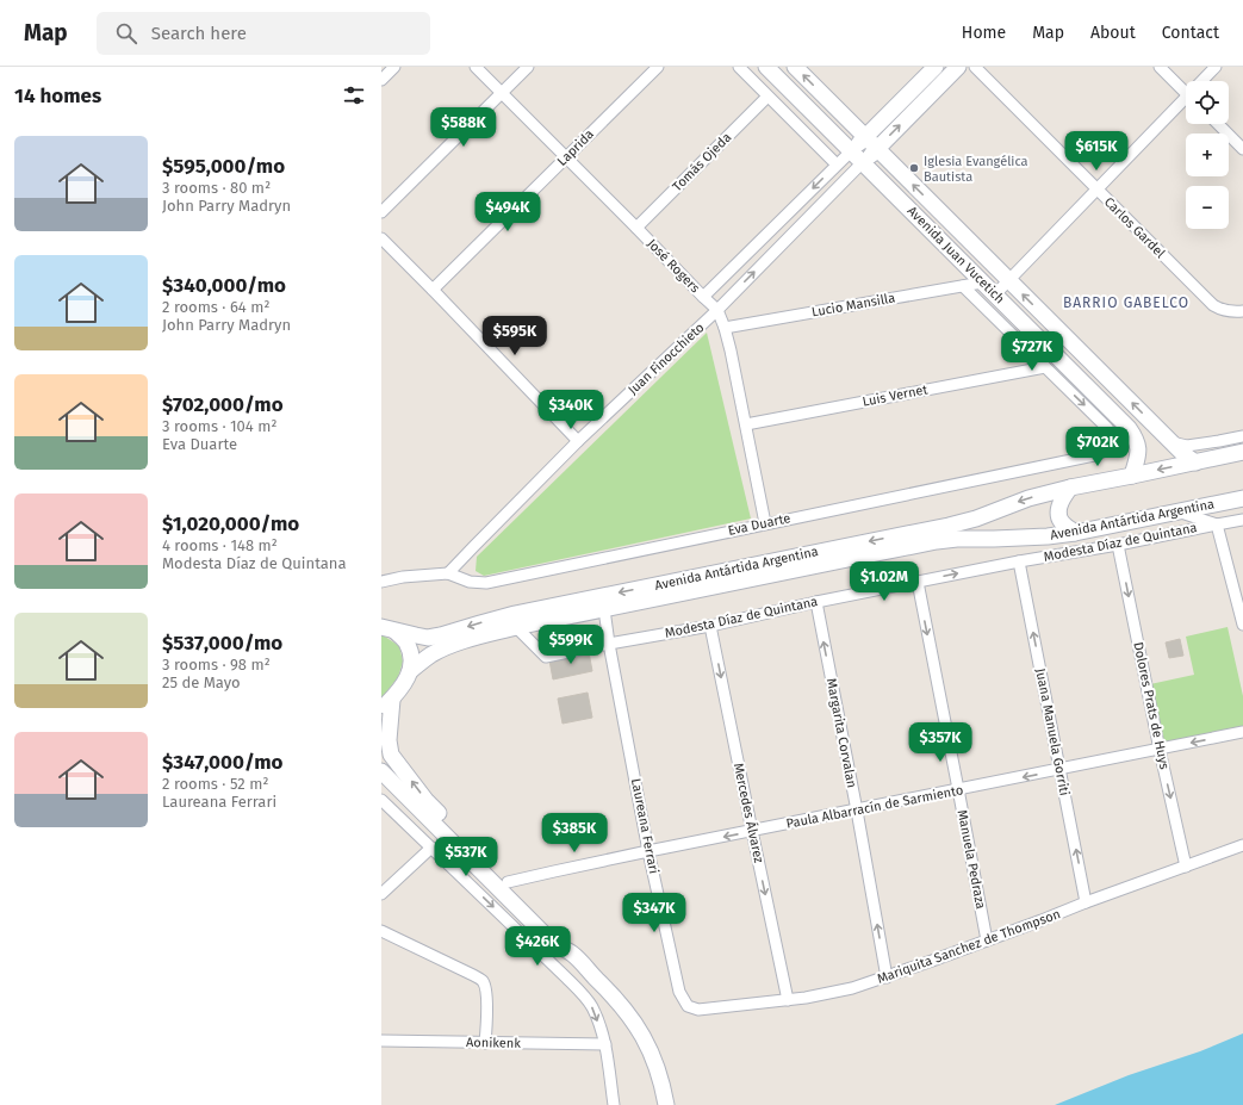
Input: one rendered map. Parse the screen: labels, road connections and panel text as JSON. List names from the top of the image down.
{
  "streets": {
    "main road": ["Avenida Juan Vucetich", "Avenida Antártida Argentina"],
    "street": [
      "Laprida",
      "Tomás Ojeda",
      "Carlos Gardel",
      "José Rogers",
      "Lucio Mansilla",
      "Juan Finocchieto",
      "Luis Vernet",
      "Eva Duarte",
      "Modesta Díaz de Quintana",
      "Dolores Prats de Huys",
      "Juana Manuela Gorriti",
      "Margarita Corvalan",
      "Paula Albarracín de Sarmiento",
      "Mercedes Álvarez",
      "Laureana Ferrari",
      "Manuela Pedraza",
      "Mariquita Sanchez de Thompson",
      "Aonikenk"
    ]
  },
  "crossings": [
    ["Laprida", "José Rogers"],
    ["Tomás Ojeda", "José Rogers"],
    ["Avenida Juan Vucetich", "Lucio Mansilla"],
    ["Avenida Juan Vucetich", "Juan Finocchieto"],
    ["Avenida Juan Vucetich", "Avenida Antártida Argentina"],
    ["Avenida Juan Vucetich", "Eva Duarte"],
    ["José Rogers", "Lucio Mansilla"],
    ["José Rogers", "Juan Finocchieto"],
    ["José Rogers", "Luis Vernet"],
    ["José Rogers", "Eva Duarte"],
    ["Juan Finocchieto", "Eva Duarte"],
    ["Avenida Antártida Argentina", "Modesta Díaz de Quintana"],
    ["Avenida Antártida Argentina", "Laureana Ferrari"],
    ["Modesta Díaz de Quintana", "Dolores Prats de Huys"],
    ["Modesta Díaz de Quintana", "Juana Manuela Gorriti"],
    ["Modesta Díaz de Quintana", "Margarita Corvalan"],
    ["Modesta Díaz de Quintana", "Mercedes Álvarez"],
    ["Modesta Díaz de Quintana", "Laureana Ferrari"],
    ["Modesta Díaz de Quintana", "Manuela Pedraza"],
    ["Dolores Prats de Huys", "Paula Albarracín de Sarmiento"],
    ["Dolores Prats de Huys", "Mariquita Sanchez de Thompson"],
    ["Juana Manuela Gorriti", "Paula Albarracín de Sarmiento"],
    ["Juana Manuela Gorriti", "Mariquita Sanchez de Thompson"],
    ["Margarita Corvalan", "Paula Albarracín de Sarmiento"],
    ["Margarita Corvalan", "Mariquita Sanchez de Thompson"],
    ["Paula Albarracín de Sarmiento", "Mercedes Álvarez"],
    ["Paula Albarracín de Sarmiento", "Laureana Ferrari"],
    ["Paula Albarracín de Sarmiento", "Manuela Pedraza"],
    ["Mercedes Álvarez", "Mariquita Sanchez de Thompson"],
    ["Laureana Ferrari", "Mariquita Sanchez de Thompson"],
    ["Manuela Pedraza", "Mariquita Sanchez de Thompson"]
  ],
  "one_way": [
    "Dolores Prats de Huys",
    "Juana Manuela Gorriti",
    "Margarita Corvalan",
    "Paula Albarracín de Sarmiento",
    "Mercedes Álvarez",
    "Manuela Pedraza"
  ],
  "districts": ["BARRIO GABELCO"],
  "places": ["Iglesia Evangélica Bautista"],
  "page": {
    "header": "Map",
    "search": "Search here",
    "nav": [
      "Home",
      "Map",
      "About",
      "Contact"
    ],
    "heading": "14 homes",
    "map_buttons": ["+", "−"],
    "price": [
      "$588K",
      "$615K",
      "$494K",
      "$595K",
      "$727K",
      "$340K",
      "$702K",
      "$1.02M",
      "$599K",
      "$357K",
      "$385K",
      "$537K",
      "$347K",
      "$426K"
    ],
    "list": [
      {
        "name": "$595,000/mo",
        "note": "3 rooms · 80 m² · John Parry Madryn"
      },
      {
        "name": "$340,000/mo",
        "note": "2 rooms · 64 m² · John Parry Madryn"
      },
      {
        "name": "$702,000/mo",
        "note": "3 rooms · 104 m² · Eva Duarte"
      },
      {
        "name": "$1,020,000/mo",
        "note": "4 rooms · 148 m² · Modesta Díaz de Quintana"
      },
      {
        "name": "$537,000/mo",
        "note": "3 rooms · 98 m² · 25 de Mayo"
      },
      {
        "name": "$347,000/mo",
        "note": "2 rooms · 52 m² · Laureana Ferrari"
      }
    ]
  }
}
